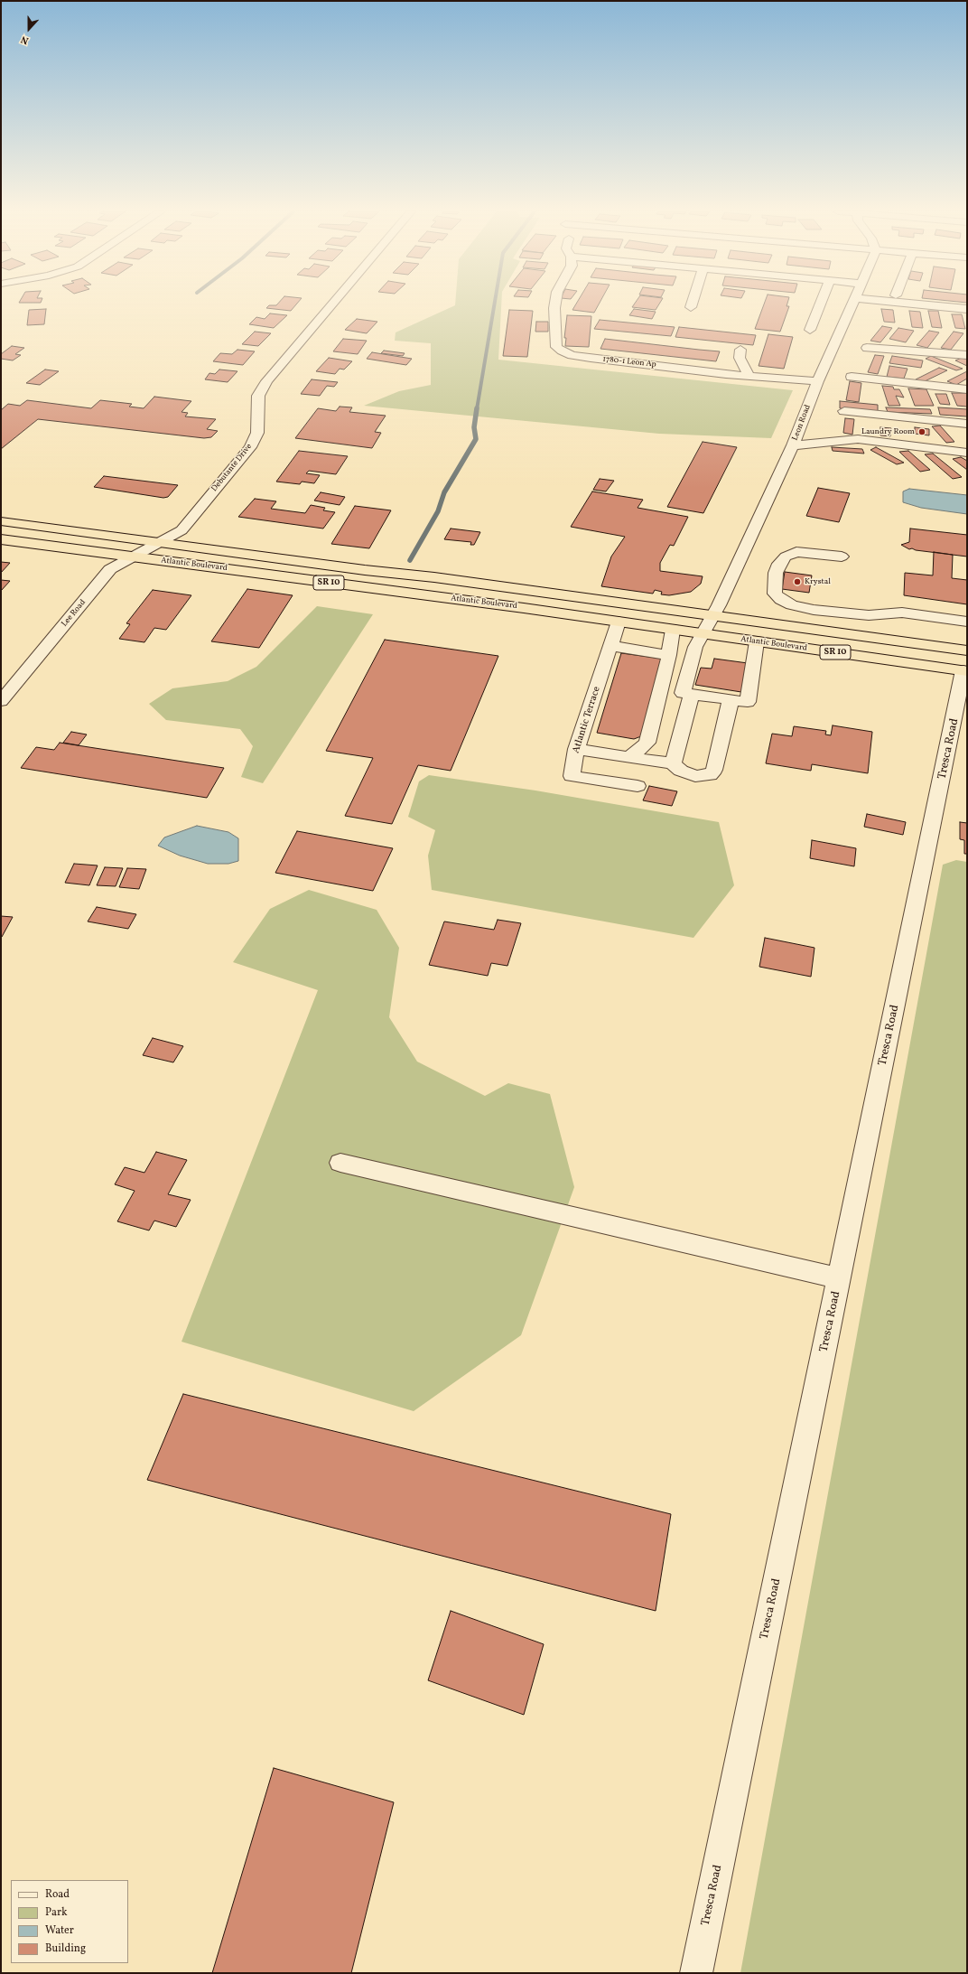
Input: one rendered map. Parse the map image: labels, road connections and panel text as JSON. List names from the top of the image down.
{
  "streets": {
    "highway": ["Atlantic Boulevard", "SR 10"],
    "street": [
      "1780-1 Leon Ap",
      "Leon Road",
      "Debutante Drive",
      "Lee Road",
      "Atlantic Terrace",
      "Tresca Road"
    ]
  },
  "crossings": [
    ["1780-1 Leon Ap", "Leon Road"],
    ["Leon Road", "Atlantic Boulevard"],
    ["Debutante Drive", "Atlantic Boulevard"],
    ["Debutante Drive", "Lee Road"],
    ["Atlantic Boulevard", "Lee Road"],
    ["Atlantic Boulevard", "Atlantic Terrace"],
    ["Atlantic Boulevard", "Tresca Road"]
  ],
  "places": ["Laundry Room", "Krystal"],
  "legend": [
    "Road",
    "Park",
    "Water",
    "Building"
  ],
  "north": "bottom"
}
